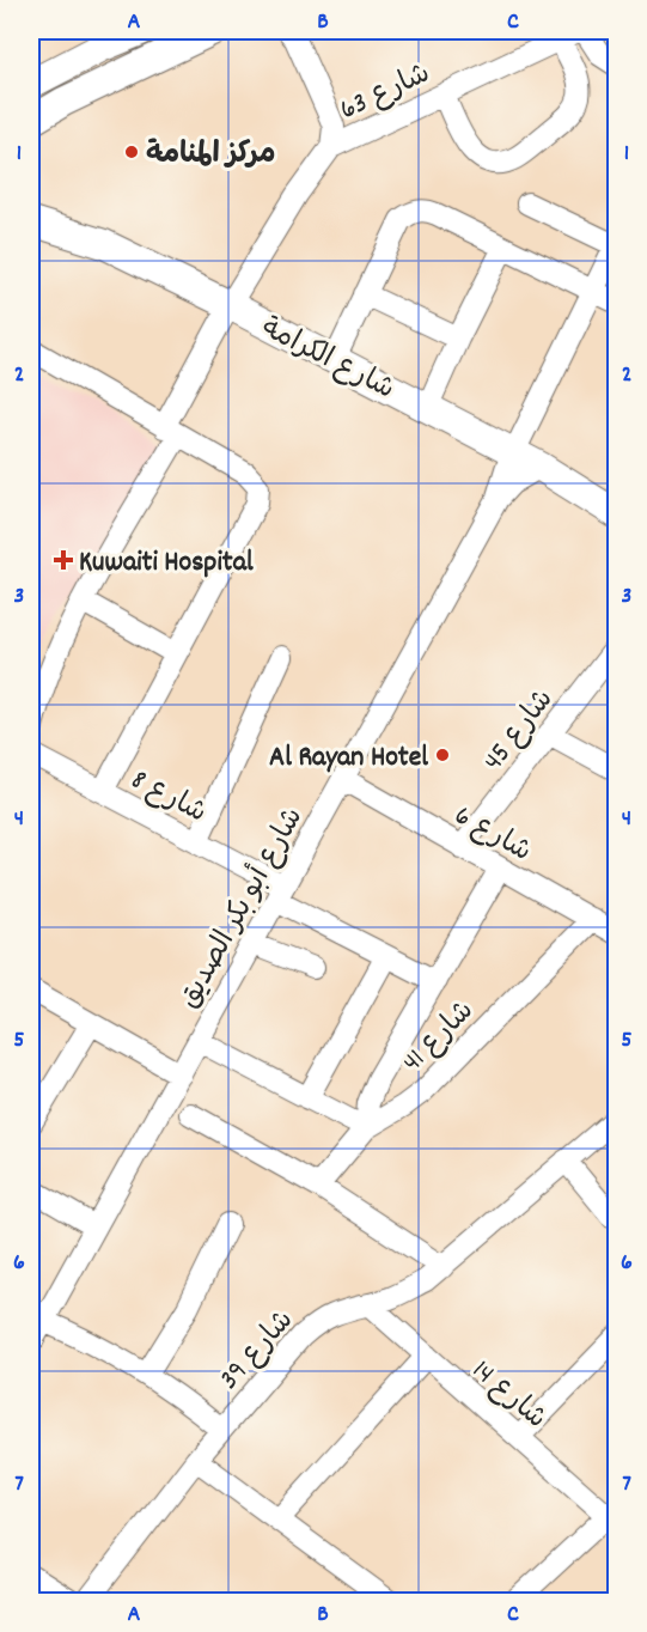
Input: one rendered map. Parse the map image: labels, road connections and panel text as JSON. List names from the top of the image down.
{
  "streets": {
    "main road": ["شارع الكرامة"],
    "street": [
      "شارع 63",
      "شارع 45",
      "شارع 8",
      "شارع 6",
      "شارع أبو بكر الصديق",
      "شارع 41",
      "شارع 39",
      "شارع 14"
    ]
  },
  "crossings": [
    ["شارع الكرامة", "شارع أبو بكر الصديق"],
    ["شارع 45", "شارع 6"],
    ["شارع 8", "شارع أبو بكر الصديق"],
    ["شارع 6", "شارع أبو بكر الصديق"],
    ["شارع 6", "شارع 41"],
    ["شارع 39", "شارع 14"]
  ],
  "places": {
    "other": ["مركز المنامة", "Al Rayan Hotel"],
    "health": ["Kuwaiti Hospital"]
  },
  "grid": {
    "columns": ["A", "B", "C"],
    "rows": [
      "1",
      "2",
      "3",
      "4",
      "5",
      "6",
      "7"
    ]
  }
}
